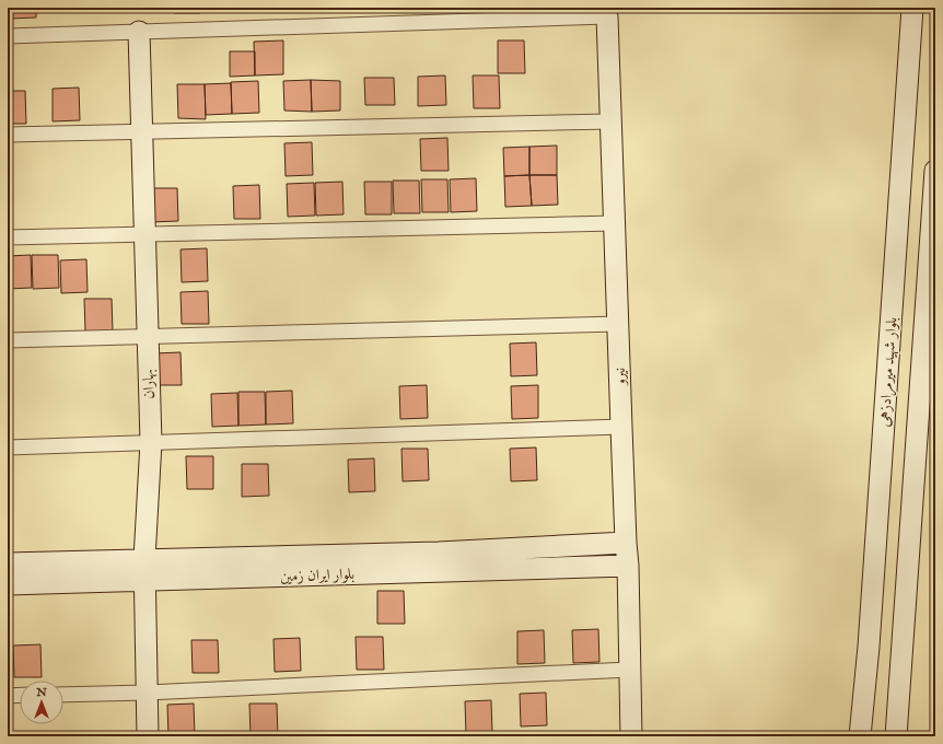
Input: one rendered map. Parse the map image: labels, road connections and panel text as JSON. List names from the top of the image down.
{
  "streets": {
    "street": [
      "بلوار شهید میرمرادزهی",
      "نیرو",
      "بهاران",
      "بلوار ایران زمین"
    ]
  },
  "crossings": [
    ["نیرو", "بلوار ایران زمین"],
    ["بهاران", "بلوار ایران زمین"]
  ],
  "north": "top"
}
